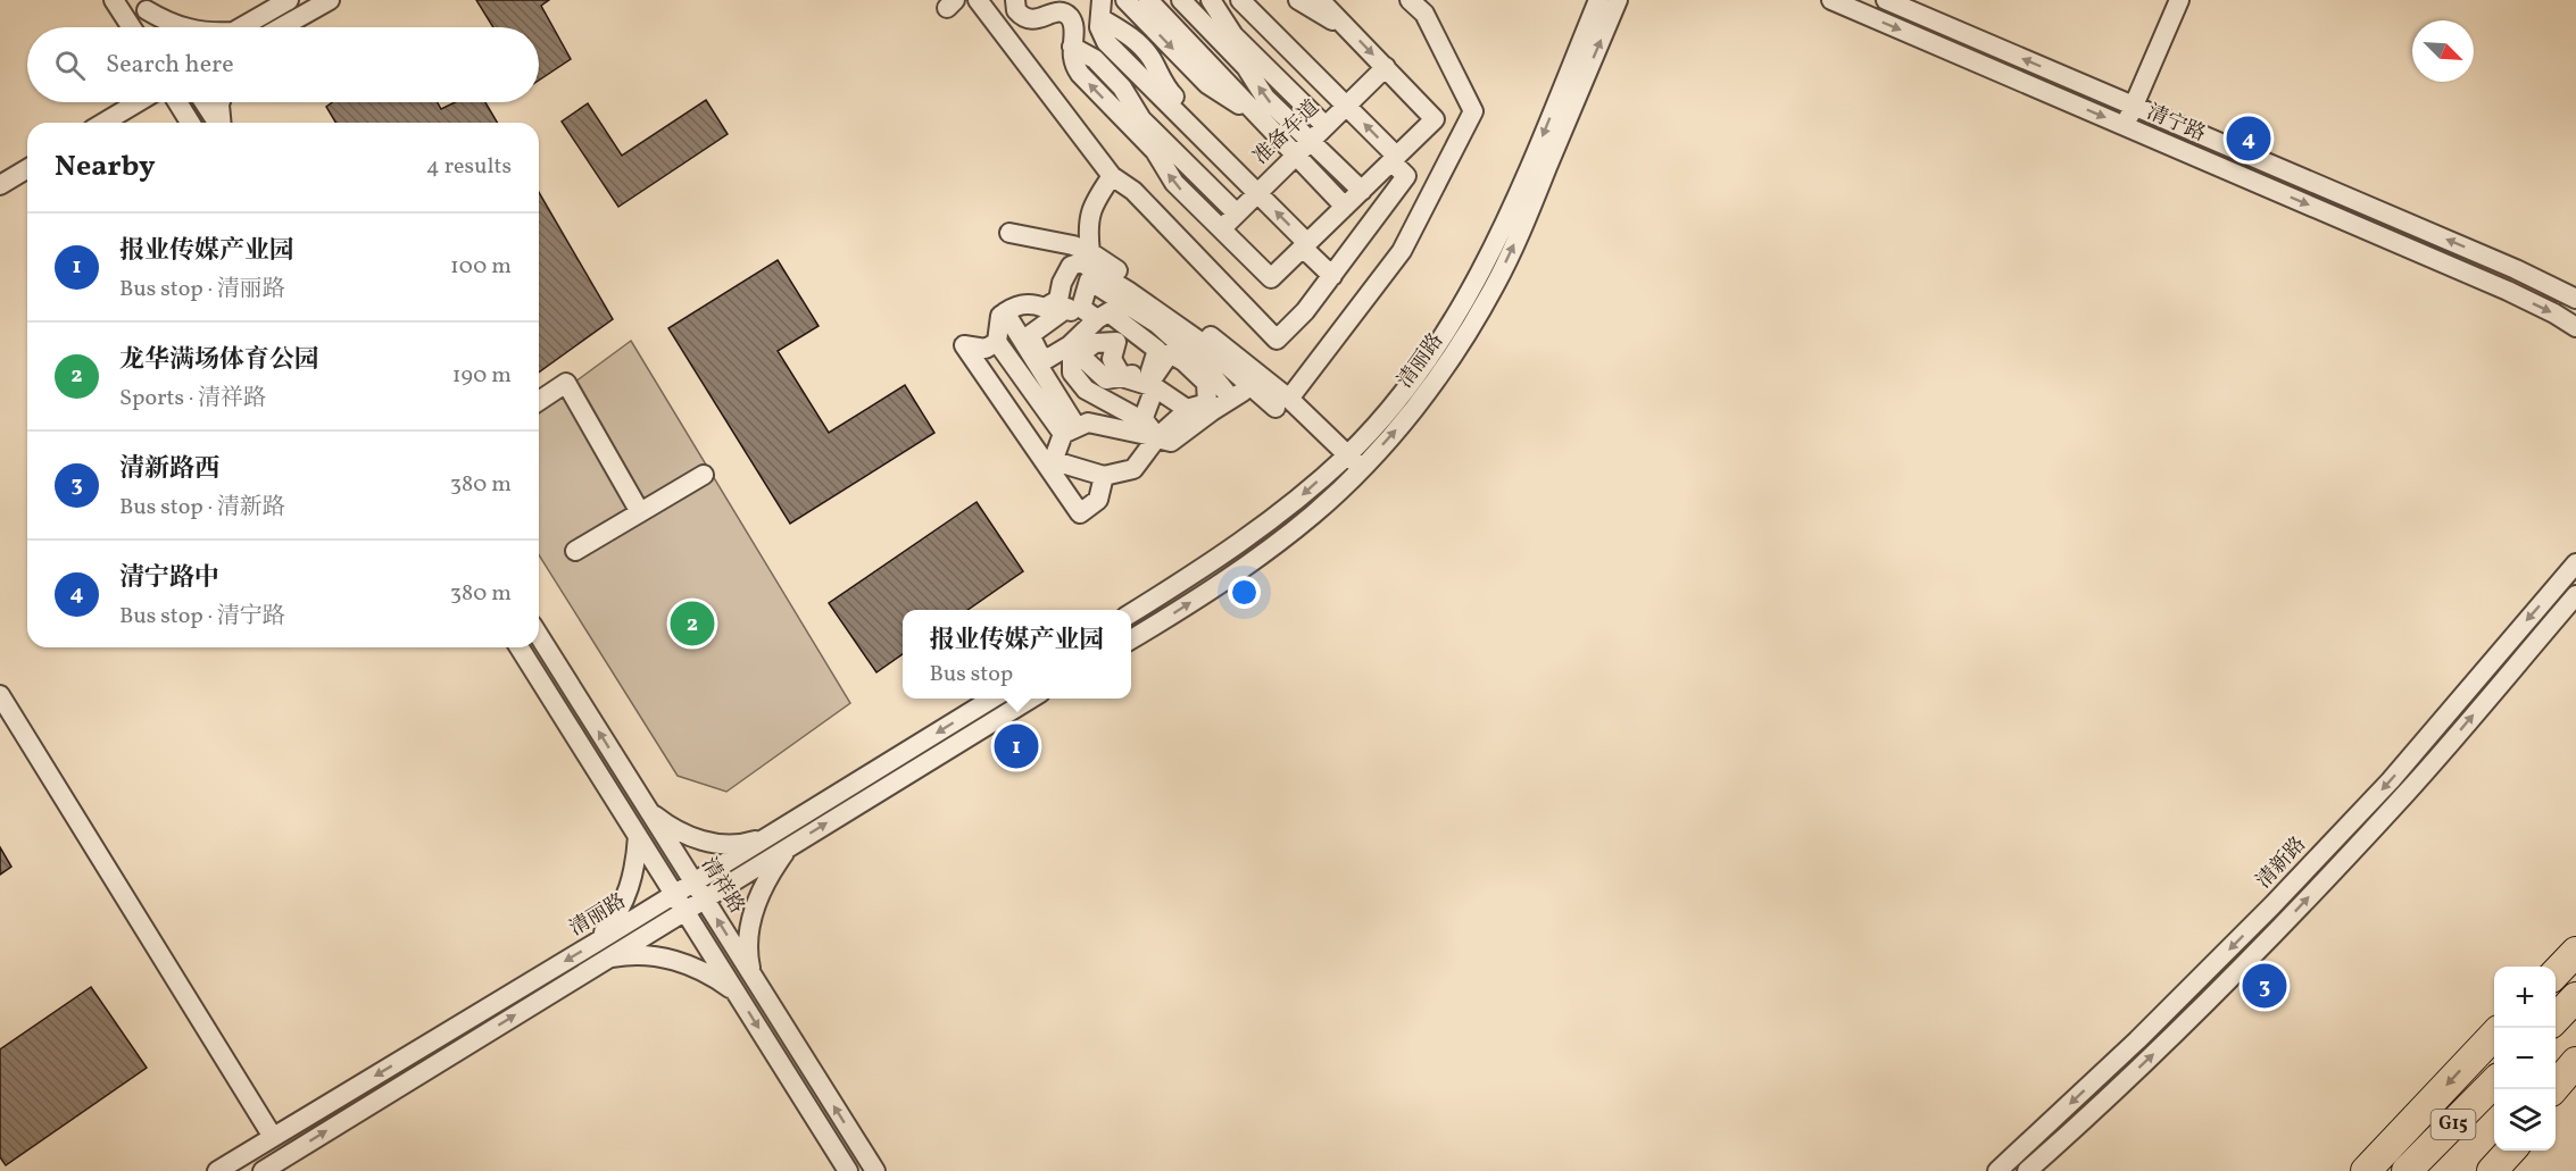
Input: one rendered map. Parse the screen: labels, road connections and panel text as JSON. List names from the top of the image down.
{
  "streets": {
    "highway": ["G15"],
    "street": [
      "清宁路",
      "准备车道",
      "清丽路",
      "清新路",
      "清祥路"
    ]
  },
  "crossings": [
    ["清丽路", "清祥路"]
  ],
  "north": "bottom right",
  "page": {
    "search": "Search here",
    "pins": [
      "4",
      "2",
      "1",
      "3"
    ],
    "heading": ["Nearby", "4 results"],
    "list": [
      {
        "mark": "1",
        "name": "报业传媒产业园",
        "note": "Bus stop · 清丽路",
        "value": "100 m"
      },
      {
        "mark": "2",
        "name": "龙华满场体育公园",
        "note": "Sports · 清祥路",
        "value": "190 m"
      },
      {
        "mark": "3",
        "name": "清新路西",
        "note": "Bus stop · 清新路",
        "value": "380 m"
      },
      {
        "mark": "4",
        "name": "清宁路中",
        "note": "Bus stop · 清宁路",
        "value": "380 m"
      }
    ],
    "popup": ["报业传媒产业园", "Bus stop"],
    "map_buttons": ["+", "−"]
  }
}
